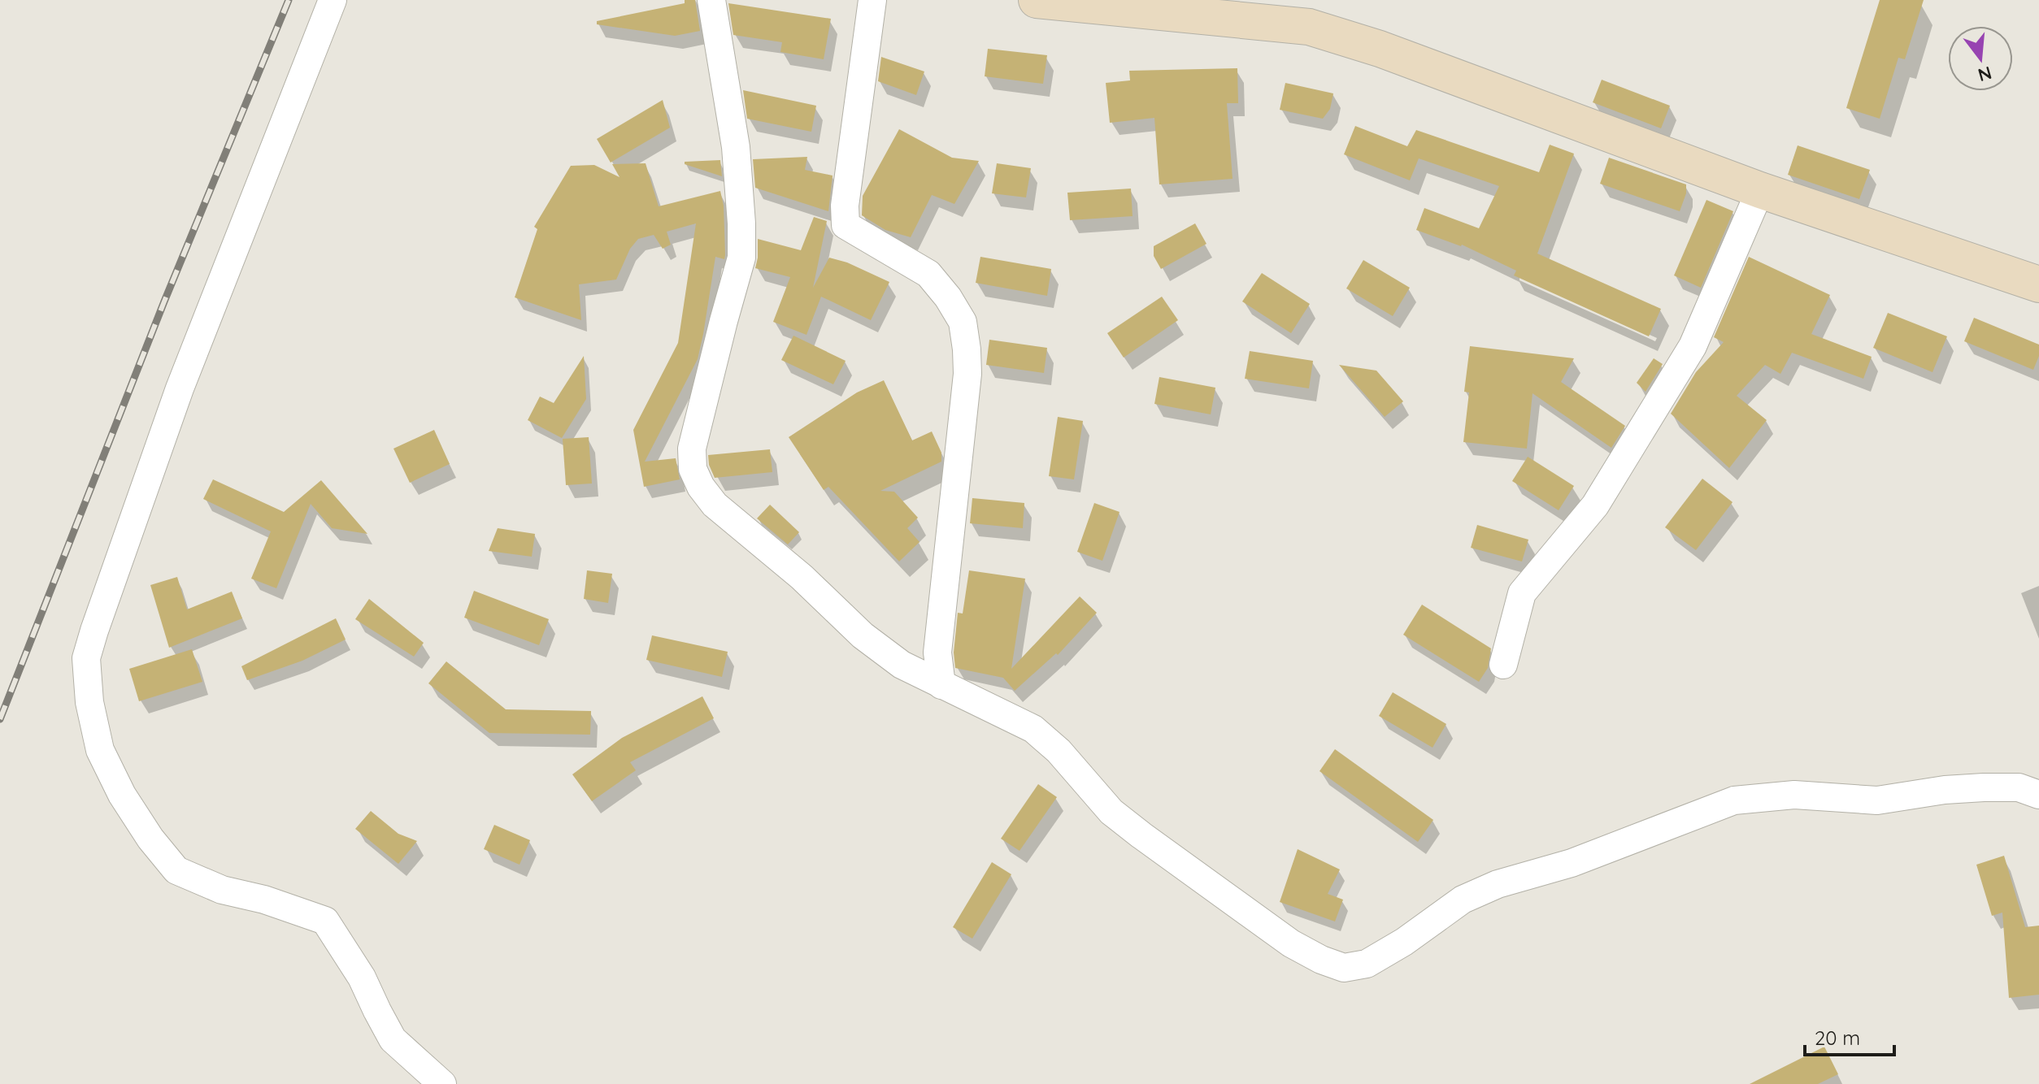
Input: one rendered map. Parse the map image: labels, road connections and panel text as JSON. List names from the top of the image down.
{
  "scale_bar": "20 m",
  "north": "bottom"
}
